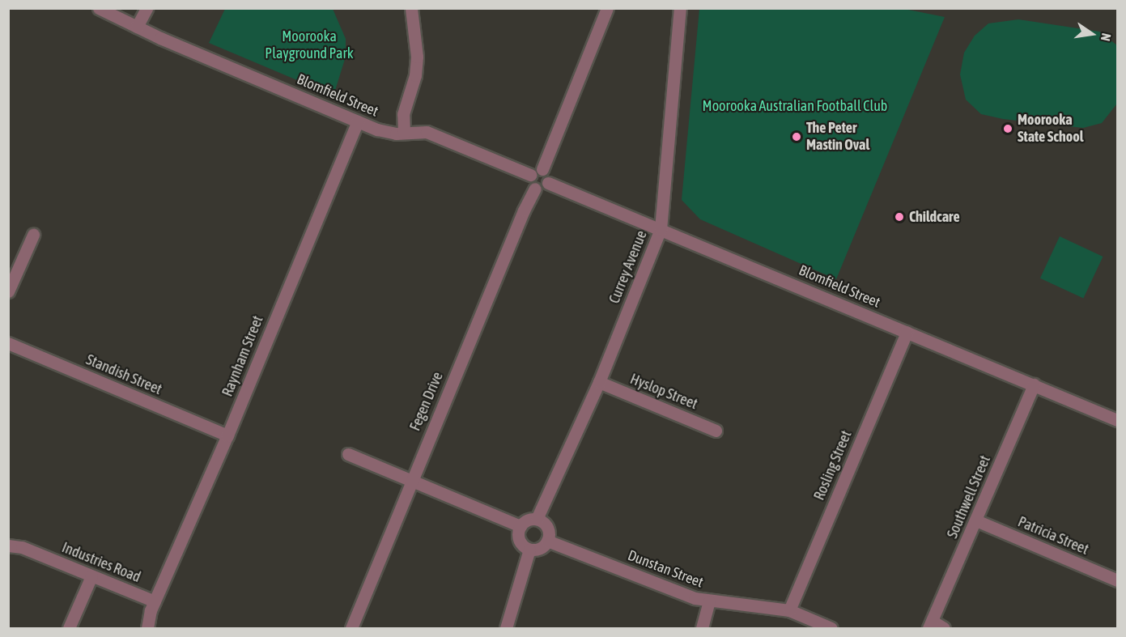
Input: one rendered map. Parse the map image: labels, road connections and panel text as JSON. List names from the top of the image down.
{
  "streets": {
    "street": [
      "Blomfield Street",
      "Currey Avenue",
      "Raynham Street",
      "Standish Street",
      "Hyslop Street",
      "Fegen Drive",
      "Rosling Street",
      "Southwell Street",
      "Patricia Street",
      "Industries Road",
      "Dunstan Street"
    ]
  },
  "crossings": [
    ["Blomfield Street", "Currey Avenue"],
    ["Blomfield Street", "Raynham Street"],
    ["Blomfield Street", "Fegen Drive"],
    ["Blomfield Street", "Rosling Street"],
    ["Blomfield Street", "Southwell Street"],
    ["Currey Avenue", "Hyslop Street"],
    ["Currey Avenue", "Dunstan Street"],
    ["Raynham Street", "Standish Street"],
    ["Raynham Street", "Industries Road"],
    ["Rosling Street", "Dunstan Street"],
    ["Southwell Street", "Patricia Street"]
  ],
  "parks": ["Moorooka Playground Park", "Moorooka Australian Football Club"],
  "places": ["Moorooka State School", "The Peter Mastin Oval", "Childcare"],
  "north": "right"
}
